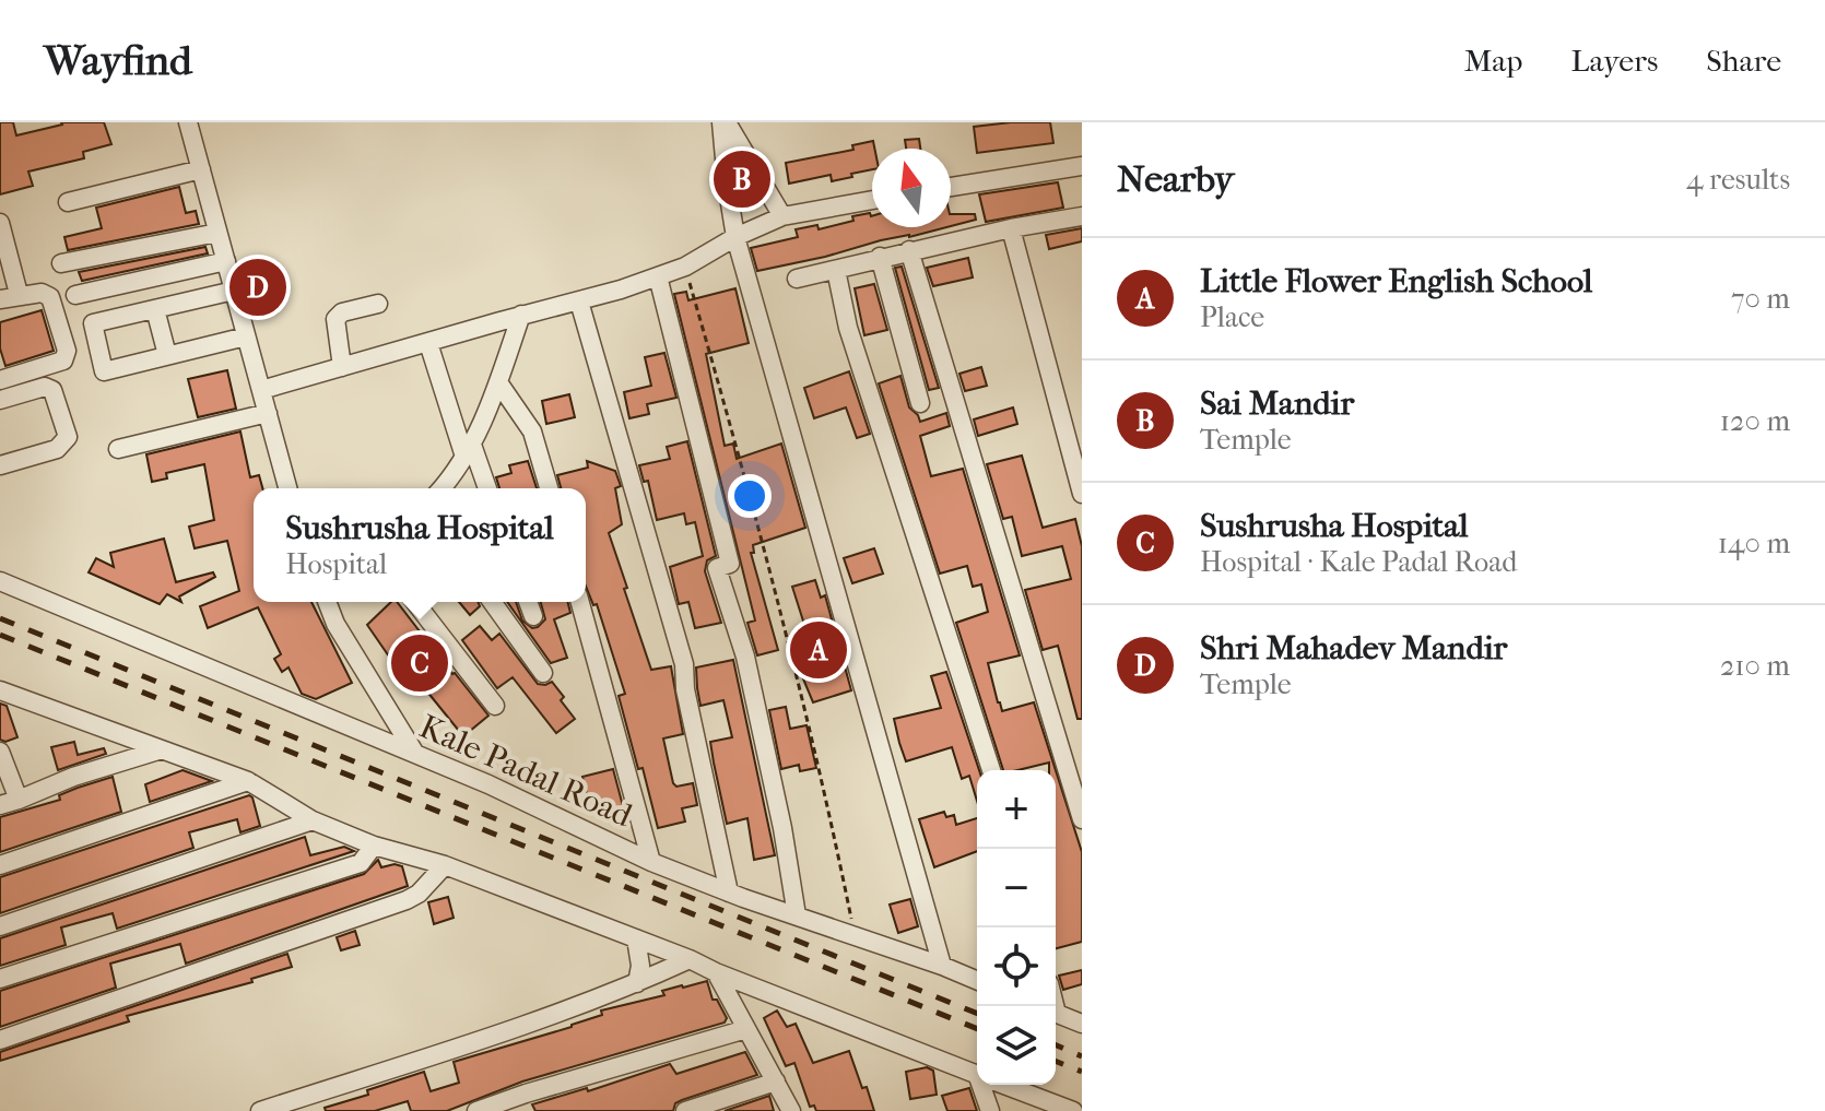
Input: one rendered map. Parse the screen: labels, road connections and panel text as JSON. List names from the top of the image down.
{
  "streets": {
    "street": ["Kale Padal Road"]
  },
  "north": "top",
  "page": {
    "header": "Wayfind",
    "nav": ["Map", "Layers", "Share"],
    "heading": ["Nearby", "4 results"],
    "pins": [
      "B",
      "D",
      "A",
      "C"
    ],
    "list": [
      {
        "mark": "A",
        "name": "Little Flower English School",
        "note": "Place",
        "value": "70 m"
      },
      {
        "mark": "B",
        "name": "Sai Mandir",
        "note": "Temple",
        "value": "120 m"
      },
      {
        "mark": "C",
        "name": "Sushrusha Hospital",
        "note": "Hospital · Kale Padal Road",
        "value": "140 m"
      },
      {
        "mark": "D",
        "name": "Shri Mahadev Mandir",
        "note": "Temple",
        "value": "210 m"
      }
    ],
    "popup": ["Sushrusha Hospital", "Hospital"],
    "map_buttons": ["+", "−"]
  }
}
